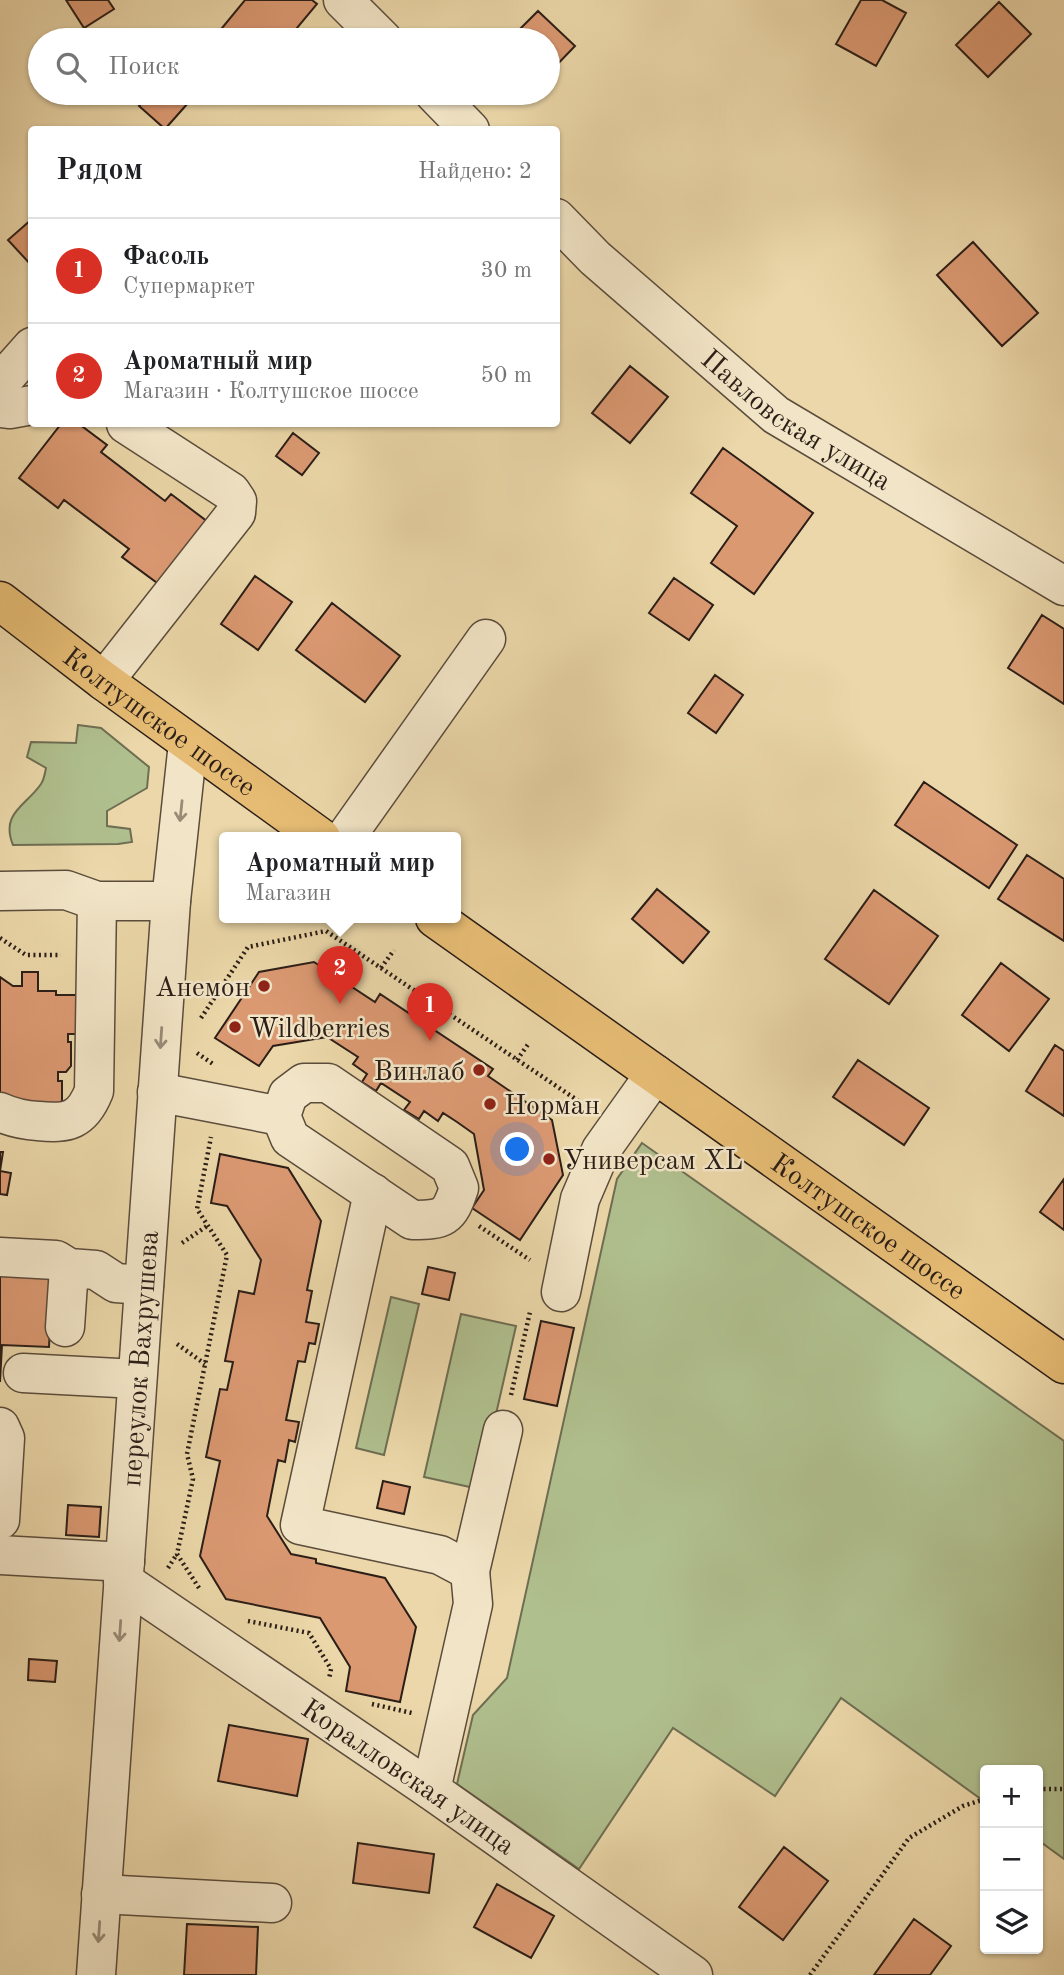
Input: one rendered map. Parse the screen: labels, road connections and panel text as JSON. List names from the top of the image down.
{
  "streets": {
    "main road": ["Колтушское шоссе"],
    "street": ["Павловская улица", "переулок Вахрушева", "Коралловская улица"]
  },
  "crossings": [
    ["Колтушское шоссе", "переулок Вахрушева"],
    ["переулок Вахрушева", "Коралловская улица"]
  ],
  "one_way": ["переулок Вахрушева"],
  "places": [
    "Анемон",
    "Wildberries",
    "Винлаб",
    "Норман",
    "Универсам XL"
  ],
  "page": {
    "search": "Поиск",
    "heading": ["Рядом", "Найдено: 2"],
    "list": [
      {
        "mark": "1",
        "name": "Фасоль",
        "note": "Супермаркет",
        "value": "30 m"
      },
      {
        "mark": "2",
        "name": "Ароматный мир",
        "note": "Магазин · Колтушское шоссе",
        "value": "50 m"
      }
    ],
    "popup": ["Ароматный мир", "Магазин"],
    "pins": ["2", "1"],
    "map_buttons": ["+", "−"]
  }
}
